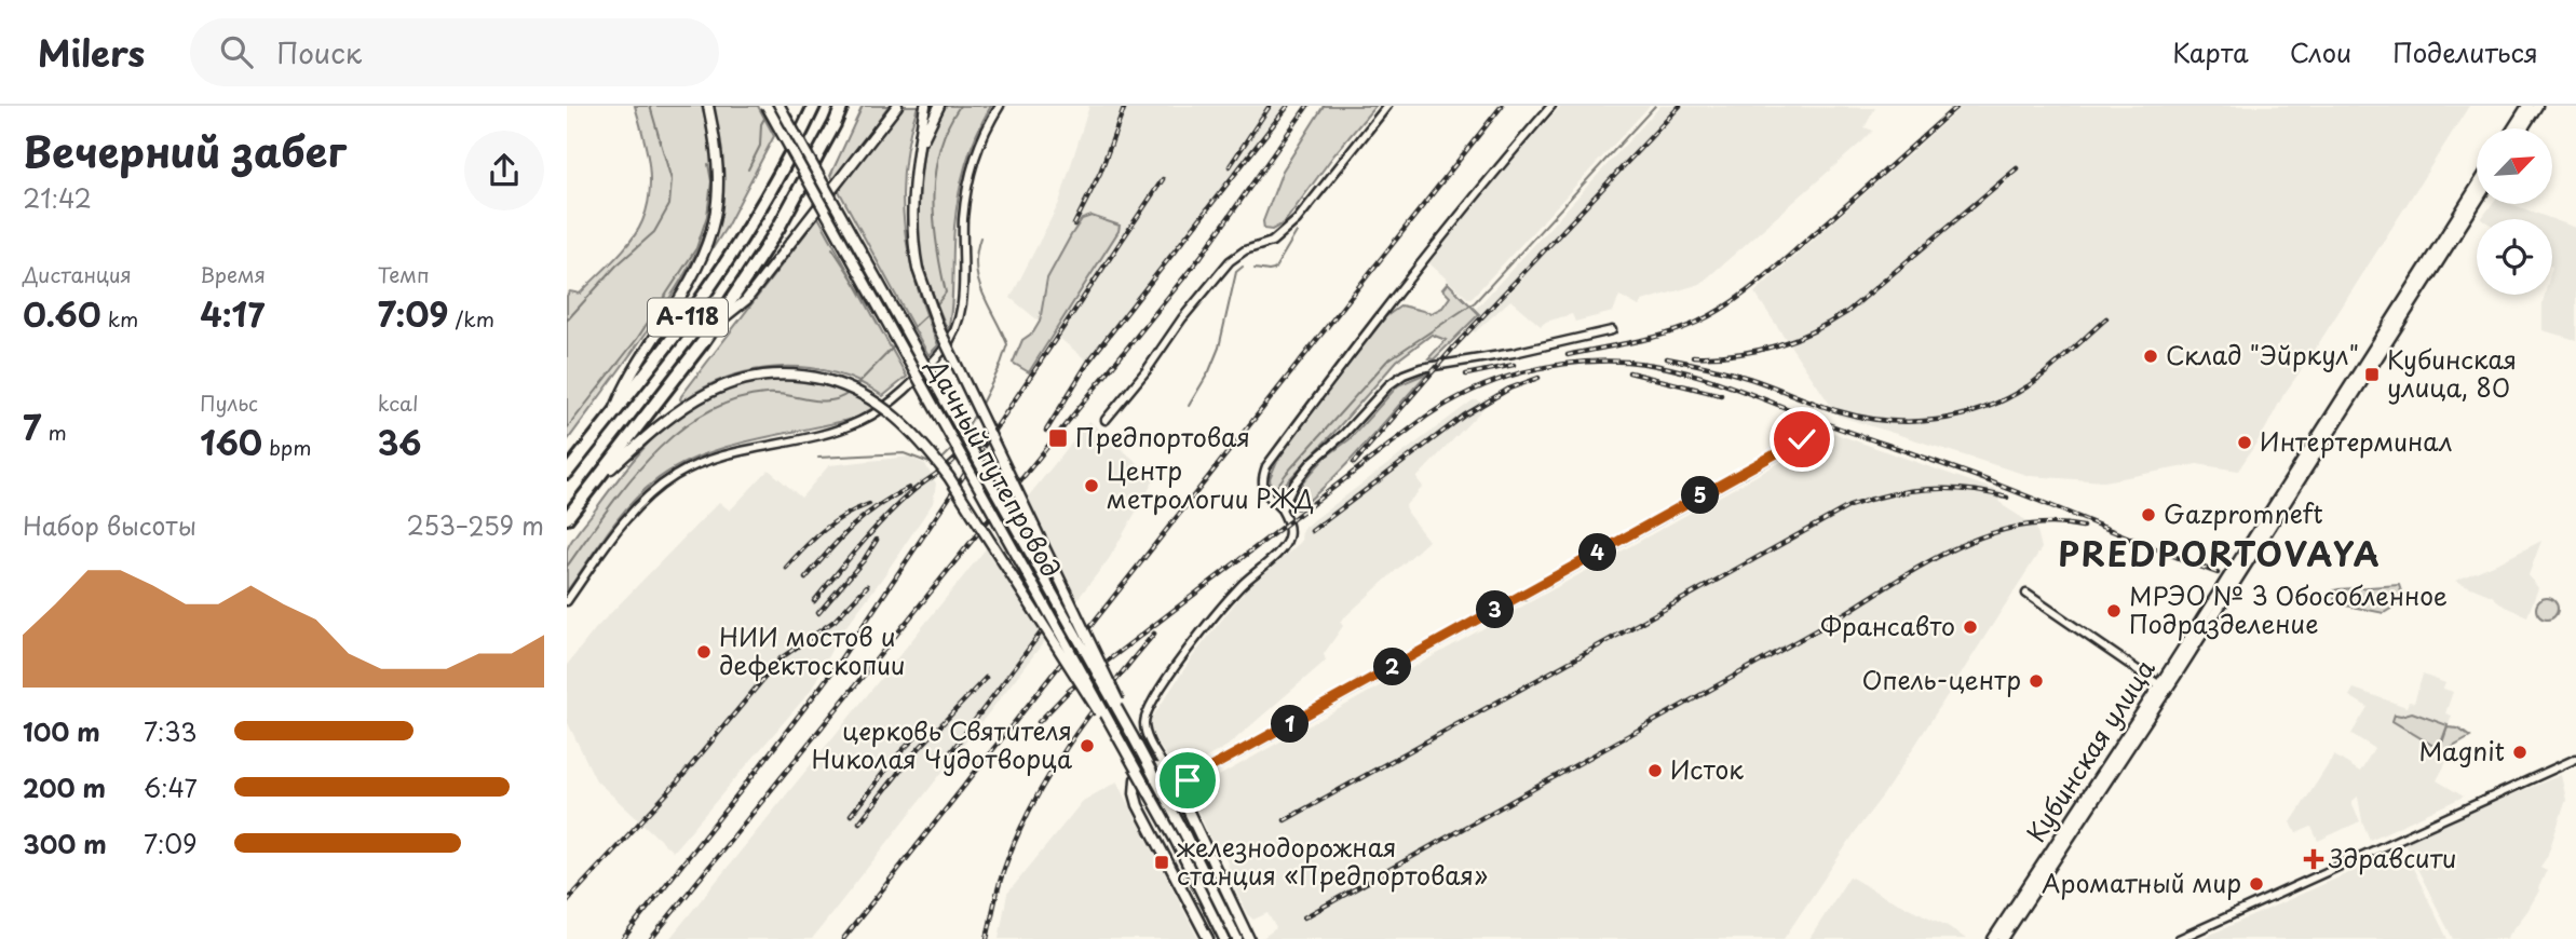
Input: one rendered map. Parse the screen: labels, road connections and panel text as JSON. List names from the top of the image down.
{
  "streets": {
    "highway": ["А-118"],
    "main road": ["Дачный путепровод", "Кубинская улица"]
  },
  "districts": ["PREDPORTOVAYA"],
  "places": {
    "other": [
      "Склад \"Эйркул\"",
      "Интертерминал",
      "Центр метрологии РЖД",
      "Gazpromneft",
      "МРЭО № 3 Обособленное Подразделение",
      "Франсавто",
      "НИИ мостов и дефектоскопии",
      "Опель-центр",
      "церковь Святителя Николая Чудотворца",
      "Magnit",
      "Исток",
      "Ароматный мир"
    ],
    "transit": ["Кубинская улица, 80", "Предпортовая", "железнодорожная станция «Предпортовая»"],
    "health": ["Здравсити"]
  },
  "north": "top right",
  "page": {
    "header": "Milers",
    "search": "Поиск",
    "nav": ["Карта", "Слои", "Поделиться"],
    "heading": ["Вечерний забег", "21:42"],
    "stats": [
      ["Дистанция", "0.60 km"],
      ["Время", "4:17"],
      ["Темп", "7:09 /km"],
      ["7 m"],
      ["Пульс", "160 bpm"],
      ["kcal", "36"]
    ],
    "pins": [
      "5",
      "4",
      "3",
      "2",
      "1"
    ],
    "chart": ["Набор высоты", "253–259 m"],
    "list": [
      {
        "name": "100 m",
        "note": "7:33"
      },
      {
        "name": "200 m",
        "note": "6:47"
      },
      {
        "name": "300 m",
        "note": "7:09"
      }
    ]
  }
}
